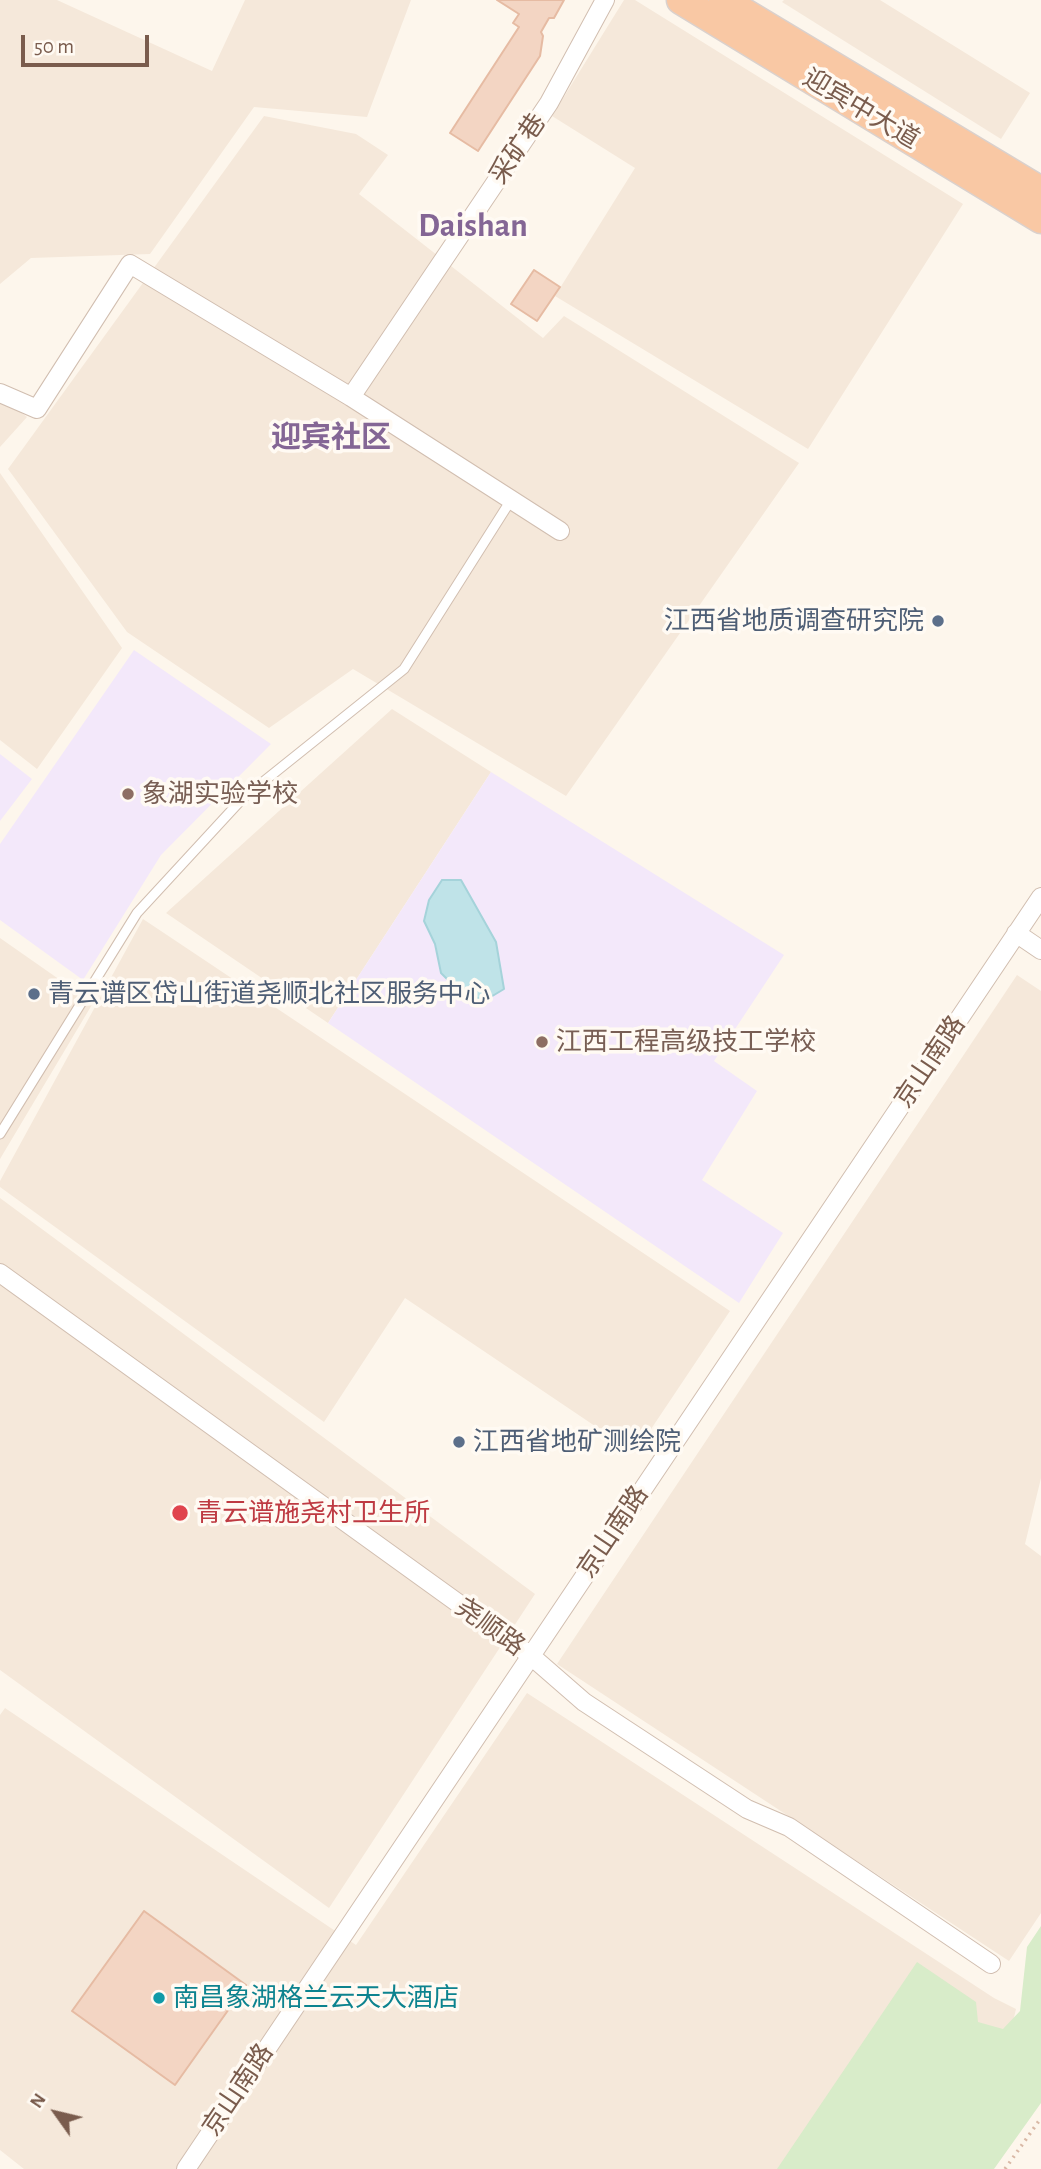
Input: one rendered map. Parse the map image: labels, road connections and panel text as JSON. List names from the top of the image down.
{
  "streets": {
    "highway": ["迎宾中大道"],
    "street": ["采矿巷", "京山南路", "尧顺路"]
  },
  "crossings": [
    ["京山南路", "尧顺路"]
  ],
  "districts": ["Daishan", "迎宾社区"],
  "places": [
    "江西省地质调查研究院",
    "象湖实验学校",
    "青云谱区岱山街道尧顺北社区服务中心",
    "江西工程高级技工学校",
    "江西省地矿测绘院",
    "青云谱施尧村卫生所",
    "南昌象湖格兰云天大酒店"
  ],
  "scale_bar": "50 m",
  "north": "top left"
}
